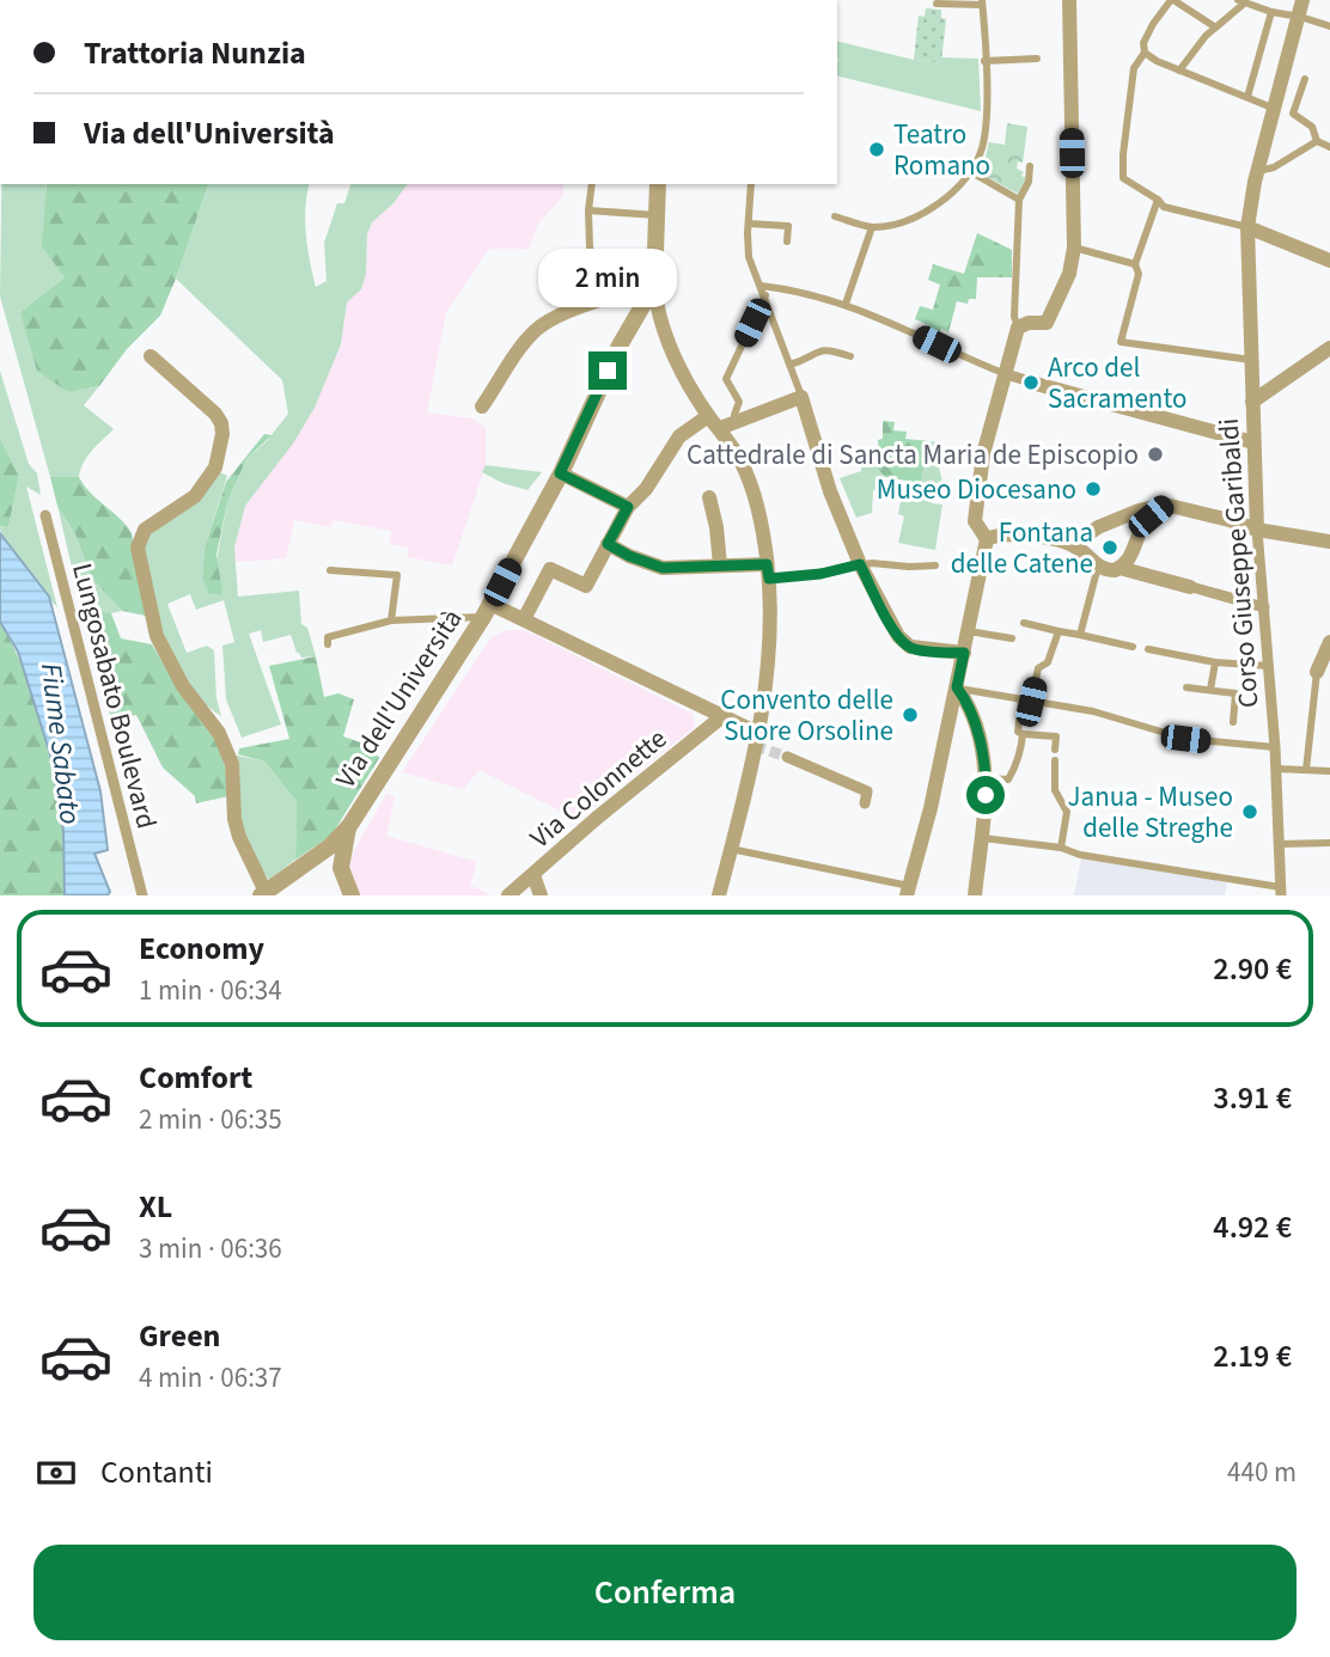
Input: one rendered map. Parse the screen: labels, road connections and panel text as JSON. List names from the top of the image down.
{
  "streets": {
    "street": [
      "Corso Giuseppe Garibaldi",
      "Lungosabato Boulevard",
      "Via dell'Università",
      "Via Colonnette"
    ]
  },
  "water": ["Fiume Sabato"],
  "places": [
    "Teatro Romano",
    "Arco del Sacramento",
    "Cattedrale di Sancta Maria de Episcopio",
    "Museo Diocesano",
    "Fontana delle Catene",
    "Convento delle Suore Orsoline",
    "Janua - Museo delle Streghe"
  ],
  "page": {
    "banner": ["Trattoria Nunzia", "Via dell'Università"],
    "bubble": "2 min",
    "list": [
      {
        "name": "Economy",
        "note": "1 min · 06:34",
        "value": "2.90 €"
      },
      {
        "name": "Comfort",
        "note": "2 min · 06:35",
        "value": "3.91 €"
      },
      {
        "name": "XL",
        "note": "3 min · 06:36",
        "value": "4.92 €"
      },
      {
        "name": "Green",
        "note": "4 min · 06:37",
        "value": "2.19 €"
      }
    ],
    "pay": ["Contanti", "440 m"],
    "buttons": "Conferma"
  }
}
